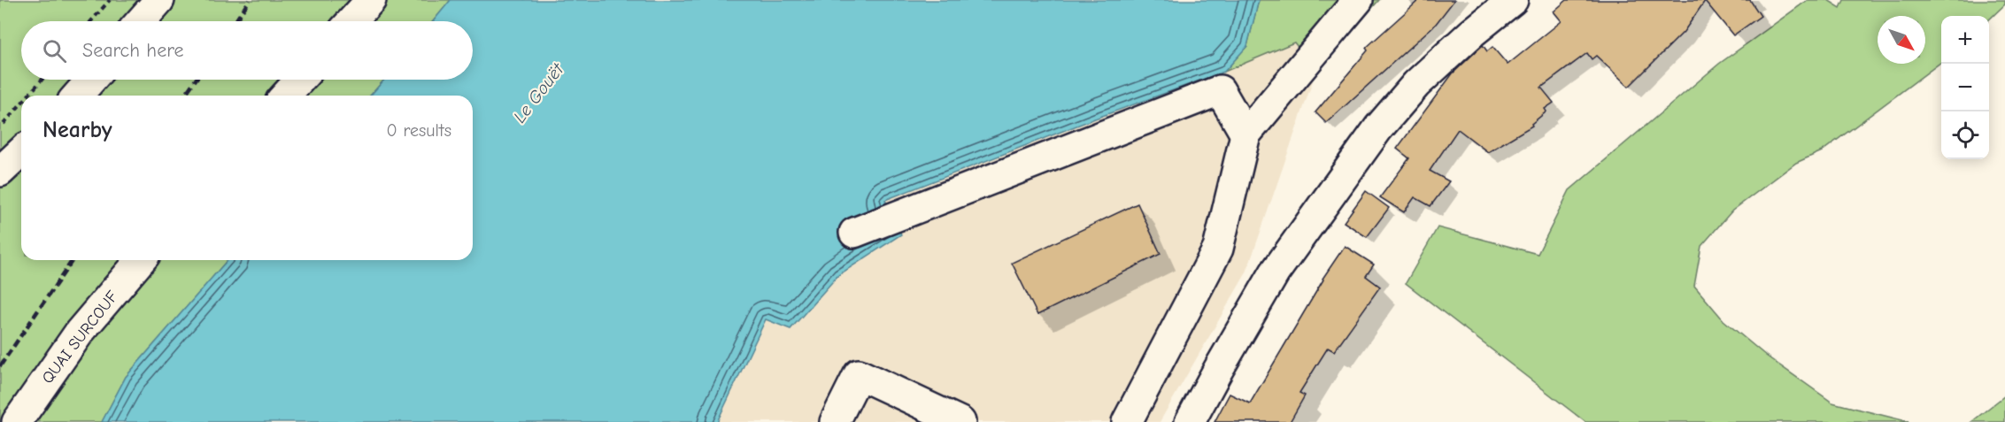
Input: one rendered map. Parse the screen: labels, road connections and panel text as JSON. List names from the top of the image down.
{
  "streets": {
    "street": ["QUAI SURCOUF"]
  },
  "water": ["Le Gouët"],
  "north": "bottom right",
  "page": {
    "map_buttons": ["+", "−"],
    "search": "Search here",
    "heading": ["Nearby", "0 results"]
  }
}
